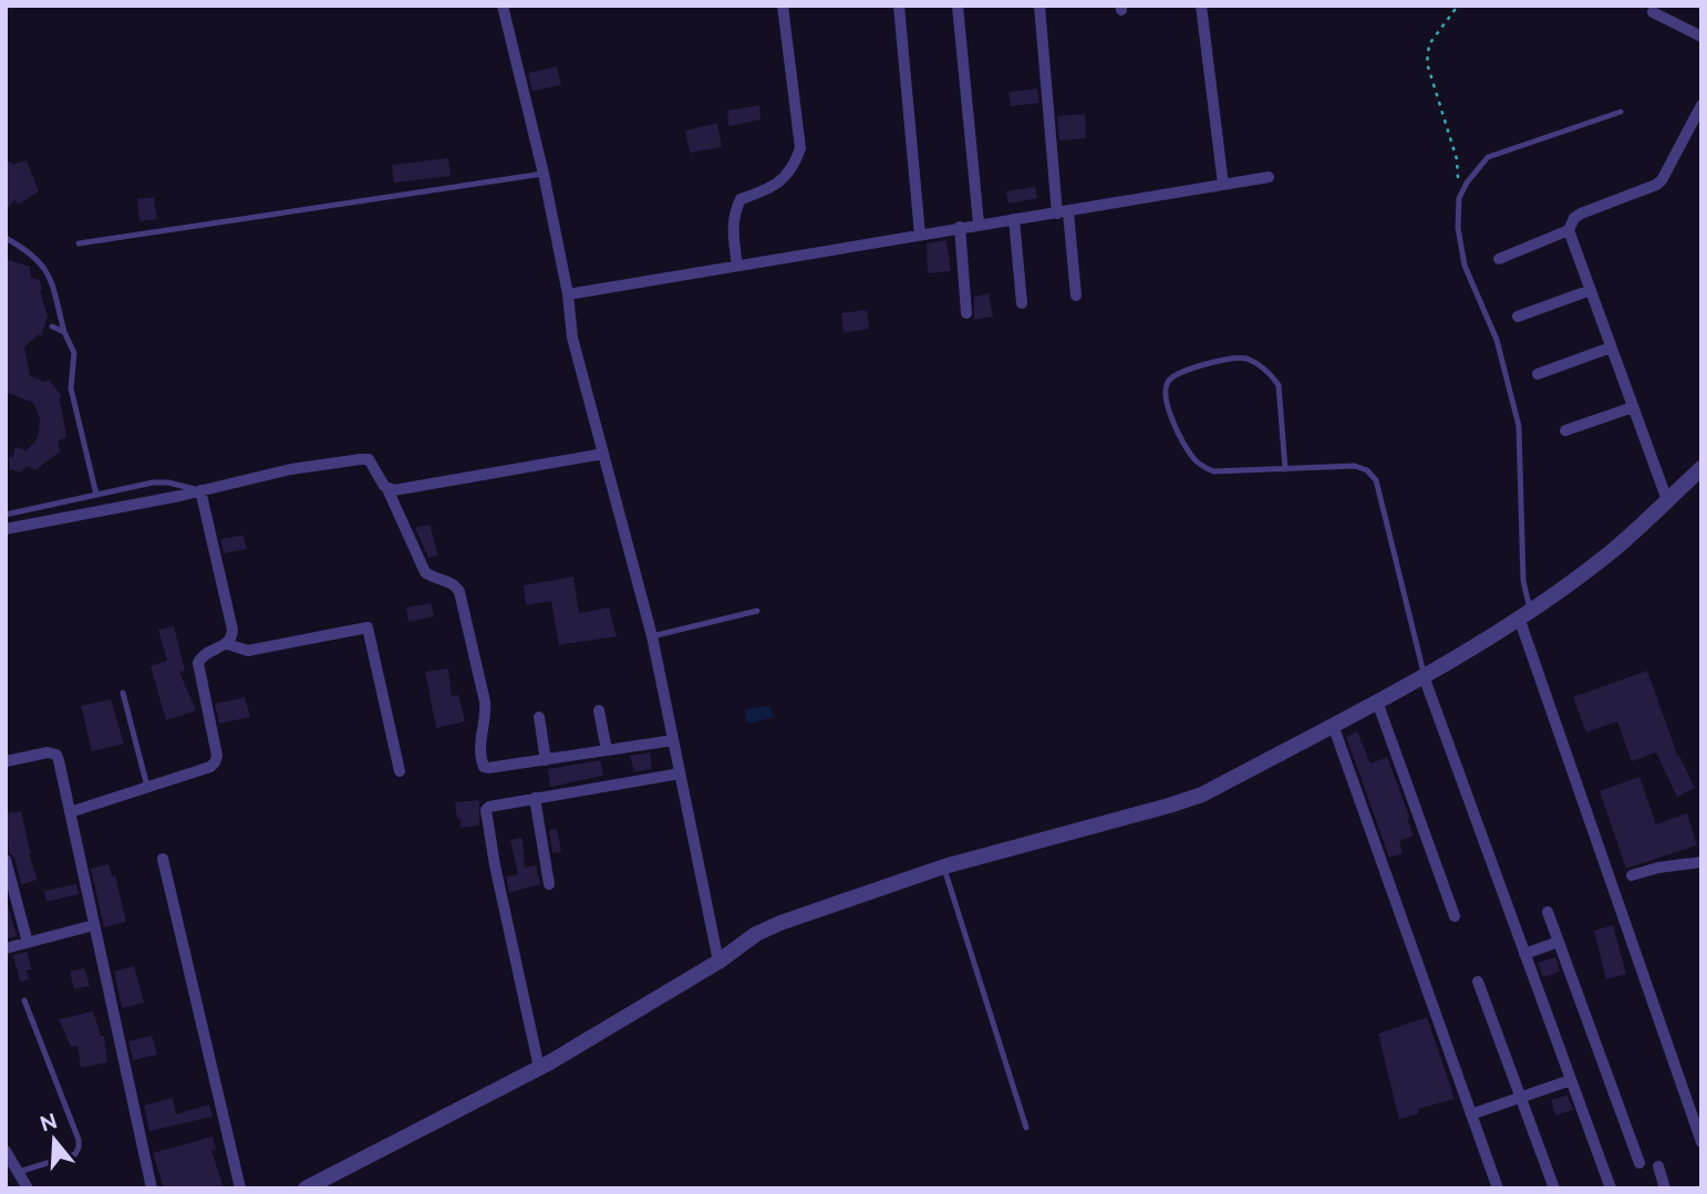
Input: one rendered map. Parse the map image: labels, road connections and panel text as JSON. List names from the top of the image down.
{
  "north": "top"
}
